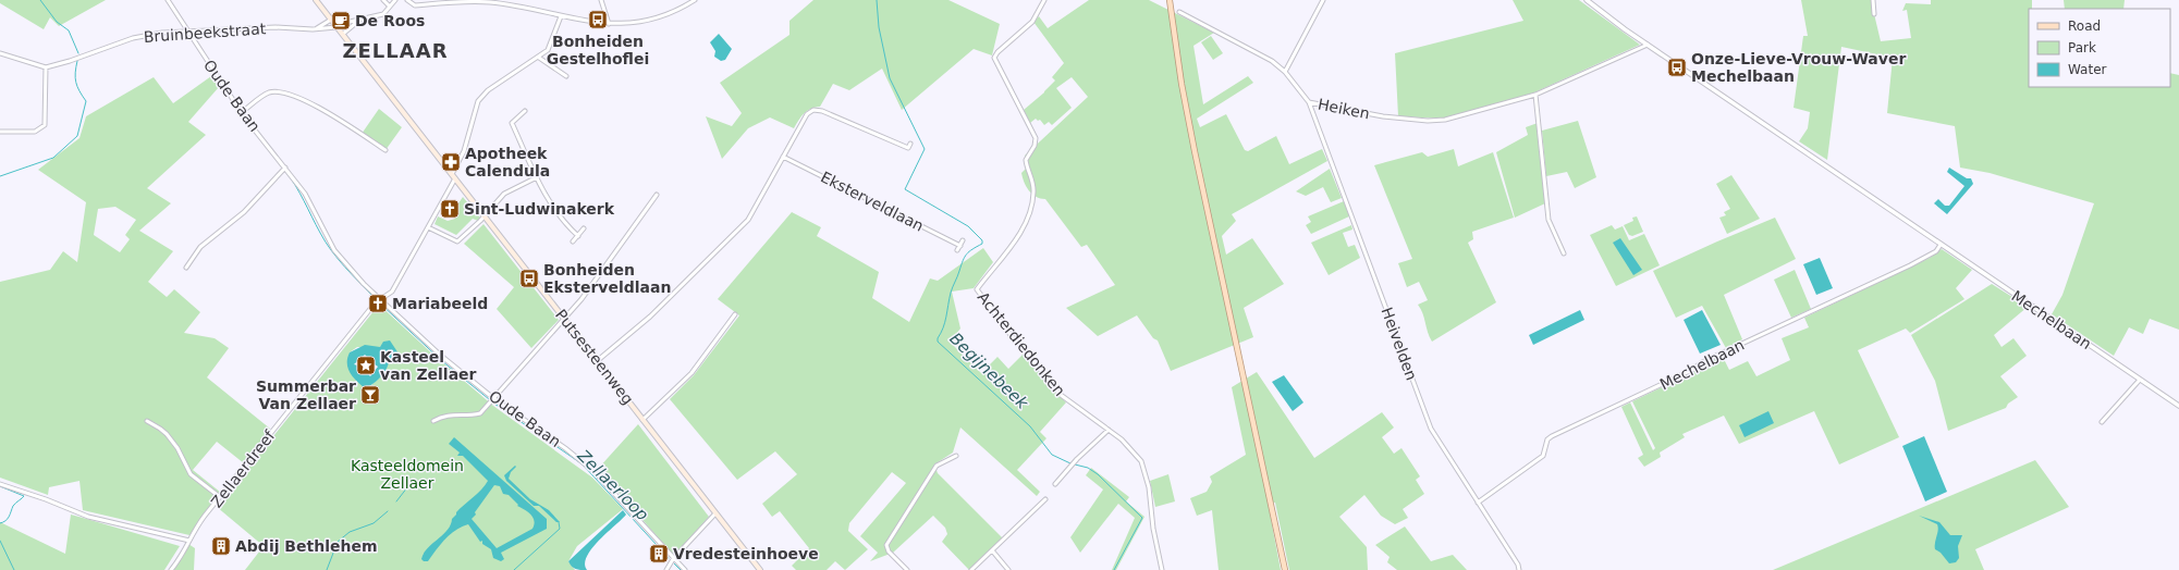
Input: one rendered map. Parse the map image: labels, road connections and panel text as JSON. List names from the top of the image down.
{
  "streets": {
    "main road": ["Putsesteenweg"],
    "street": [
      "Bruinbeekstraat",
      "Oude Baan",
      "Heiken",
      "Eksterveldlaan",
      "Mechelbaan",
      "Achterdiedonken",
      "Heivelden",
      "Zellaerdreef"
    ]
  },
  "crossings": [
    ["Bruinbeekstraat", "Oude Baan"],
    ["Bruinbeekstraat", "Putsesteenweg"],
    ["Oude Baan", "Zellaerdreef"],
    ["Heiken", "Mechelbaan"],
    ["Heiken", "Heivelden"],
    ["Mechelbaan", "Heivelden"],
    ["Putsesteenweg", "Zellaerdreef"]
  ],
  "districts": ["ZELLAAR"],
  "water": ["Begijnebeek", "Zellaerloop"],
  "parks": ["Kasteeldomein Zellaer"],
  "places": {
    "bus stop": ["Bonheiden Gestelhoflei", "Onze-Lieve-Vrouw-Waver Mechelbaan", "Bonheiden Eksterveldlaan"],
    "cafe": ["De Roos"],
    "pharmacy": ["Apotheek Calendula"],
    "church": ["Sint-Ludwinakerk", "Mariabeeld"],
    "place": ["Kasteel van Zellaer"],
    "bar": ["Summerbar Van Zellaer"],
    "building": ["Abdij Bethlehem", "Vredesteinhoeve"]
  },
  "legend": ["Road", "Park", "Water"]
}
